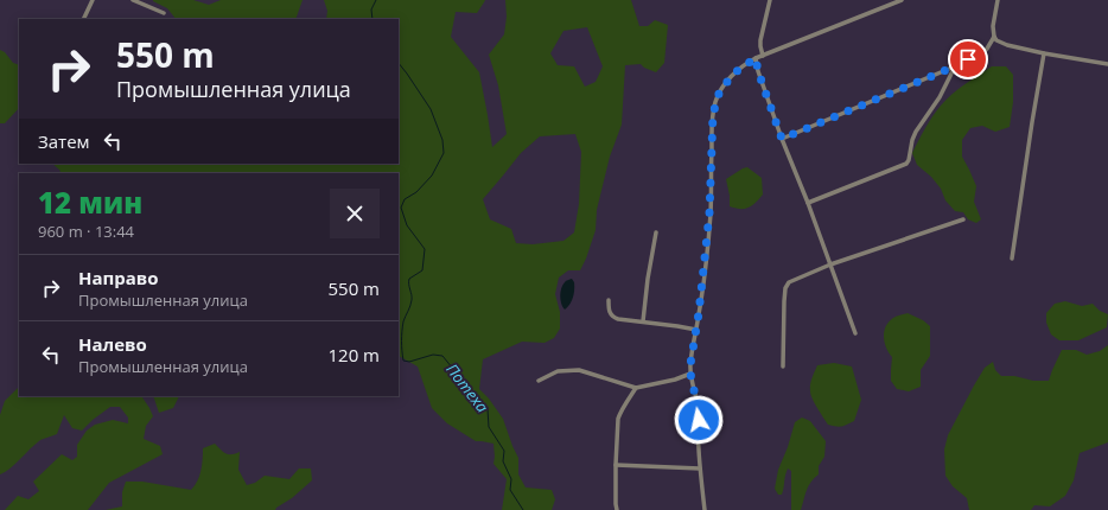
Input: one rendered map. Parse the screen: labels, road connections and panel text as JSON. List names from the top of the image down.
{
  "water": ["Потеха"],
  "page": {
    "turn": ["550 m", "Промышленная улица"],
    "then": "Затем",
    "heading": ["12 мин", "960 m · 13:44"],
    "list": [
      {
        "name": "Направо",
        "note": "Промышленная улица",
        "value": "550 m"
      },
      {
        "name": "Налево",
        "note": "Промышленная улица",
        "value": "120 m"
      }
    ]
  }
}
